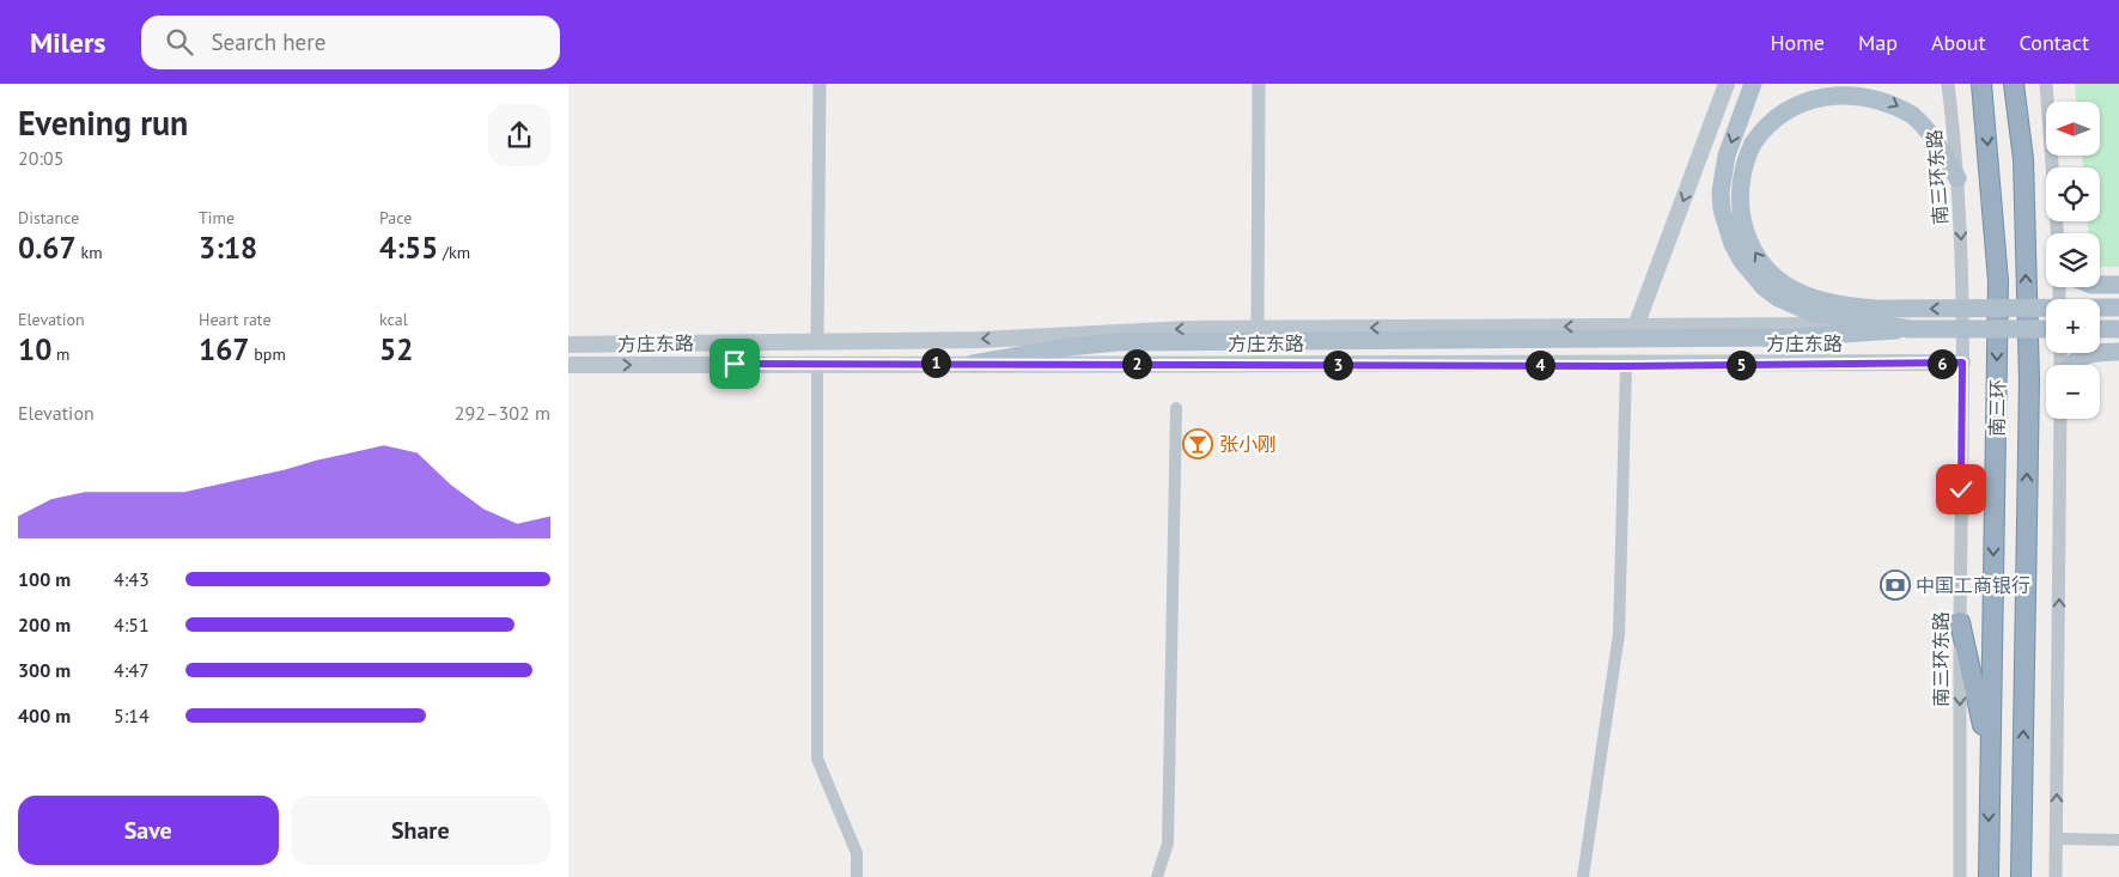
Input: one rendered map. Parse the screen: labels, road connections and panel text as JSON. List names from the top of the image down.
{
  "streets": {
    "highway": ["南三环"],
    "main road": ["方庄东路"],
    "street": ["南三环东路"]
  },
  "crossings": [
    ["南三环东路", "方庄东路"]
  ],
  "places": {
    "bar": ["张小刚"],
    "bank": ["中国工商银行"]
  },
  "north": "left",
  "page": {
    "header": "Milers",
    "search": "Search here",
    "nav": [
      "Home",
      "Map",
      "About",
      "Contact"
    ],
    "heading": ["Evening run", "20:05"],
    "map_buttons": ["+", "−"],
    "stats": [
      ["Distance", "0.67 km"],
      ["Time", "3:18"],
      ["Pace", "4:55 /km"],
      ["Elevation", "10 m"],
      ["Heart rate", "167 bpm"],
      ["kcal", "52"]
    ],
    "pins": [
      "1",
      "2",
      "6",
      "3",
      "4",
      "5"
    ],
    "chart": ["Elevation", "292–302 m"],
    "list": [
      {
        "name": "100 m",
        "note": "4:43"
      },
      {
        "name": "200 m",
        "note": "4:51"
      },
      {
        "name": "300 m",
        "note": "4:47"
      },
      {
        "name": "400 m",
        "note": "5:14"
      }
    ],
    "buttons": ["Save", "Share"]
  }
}
